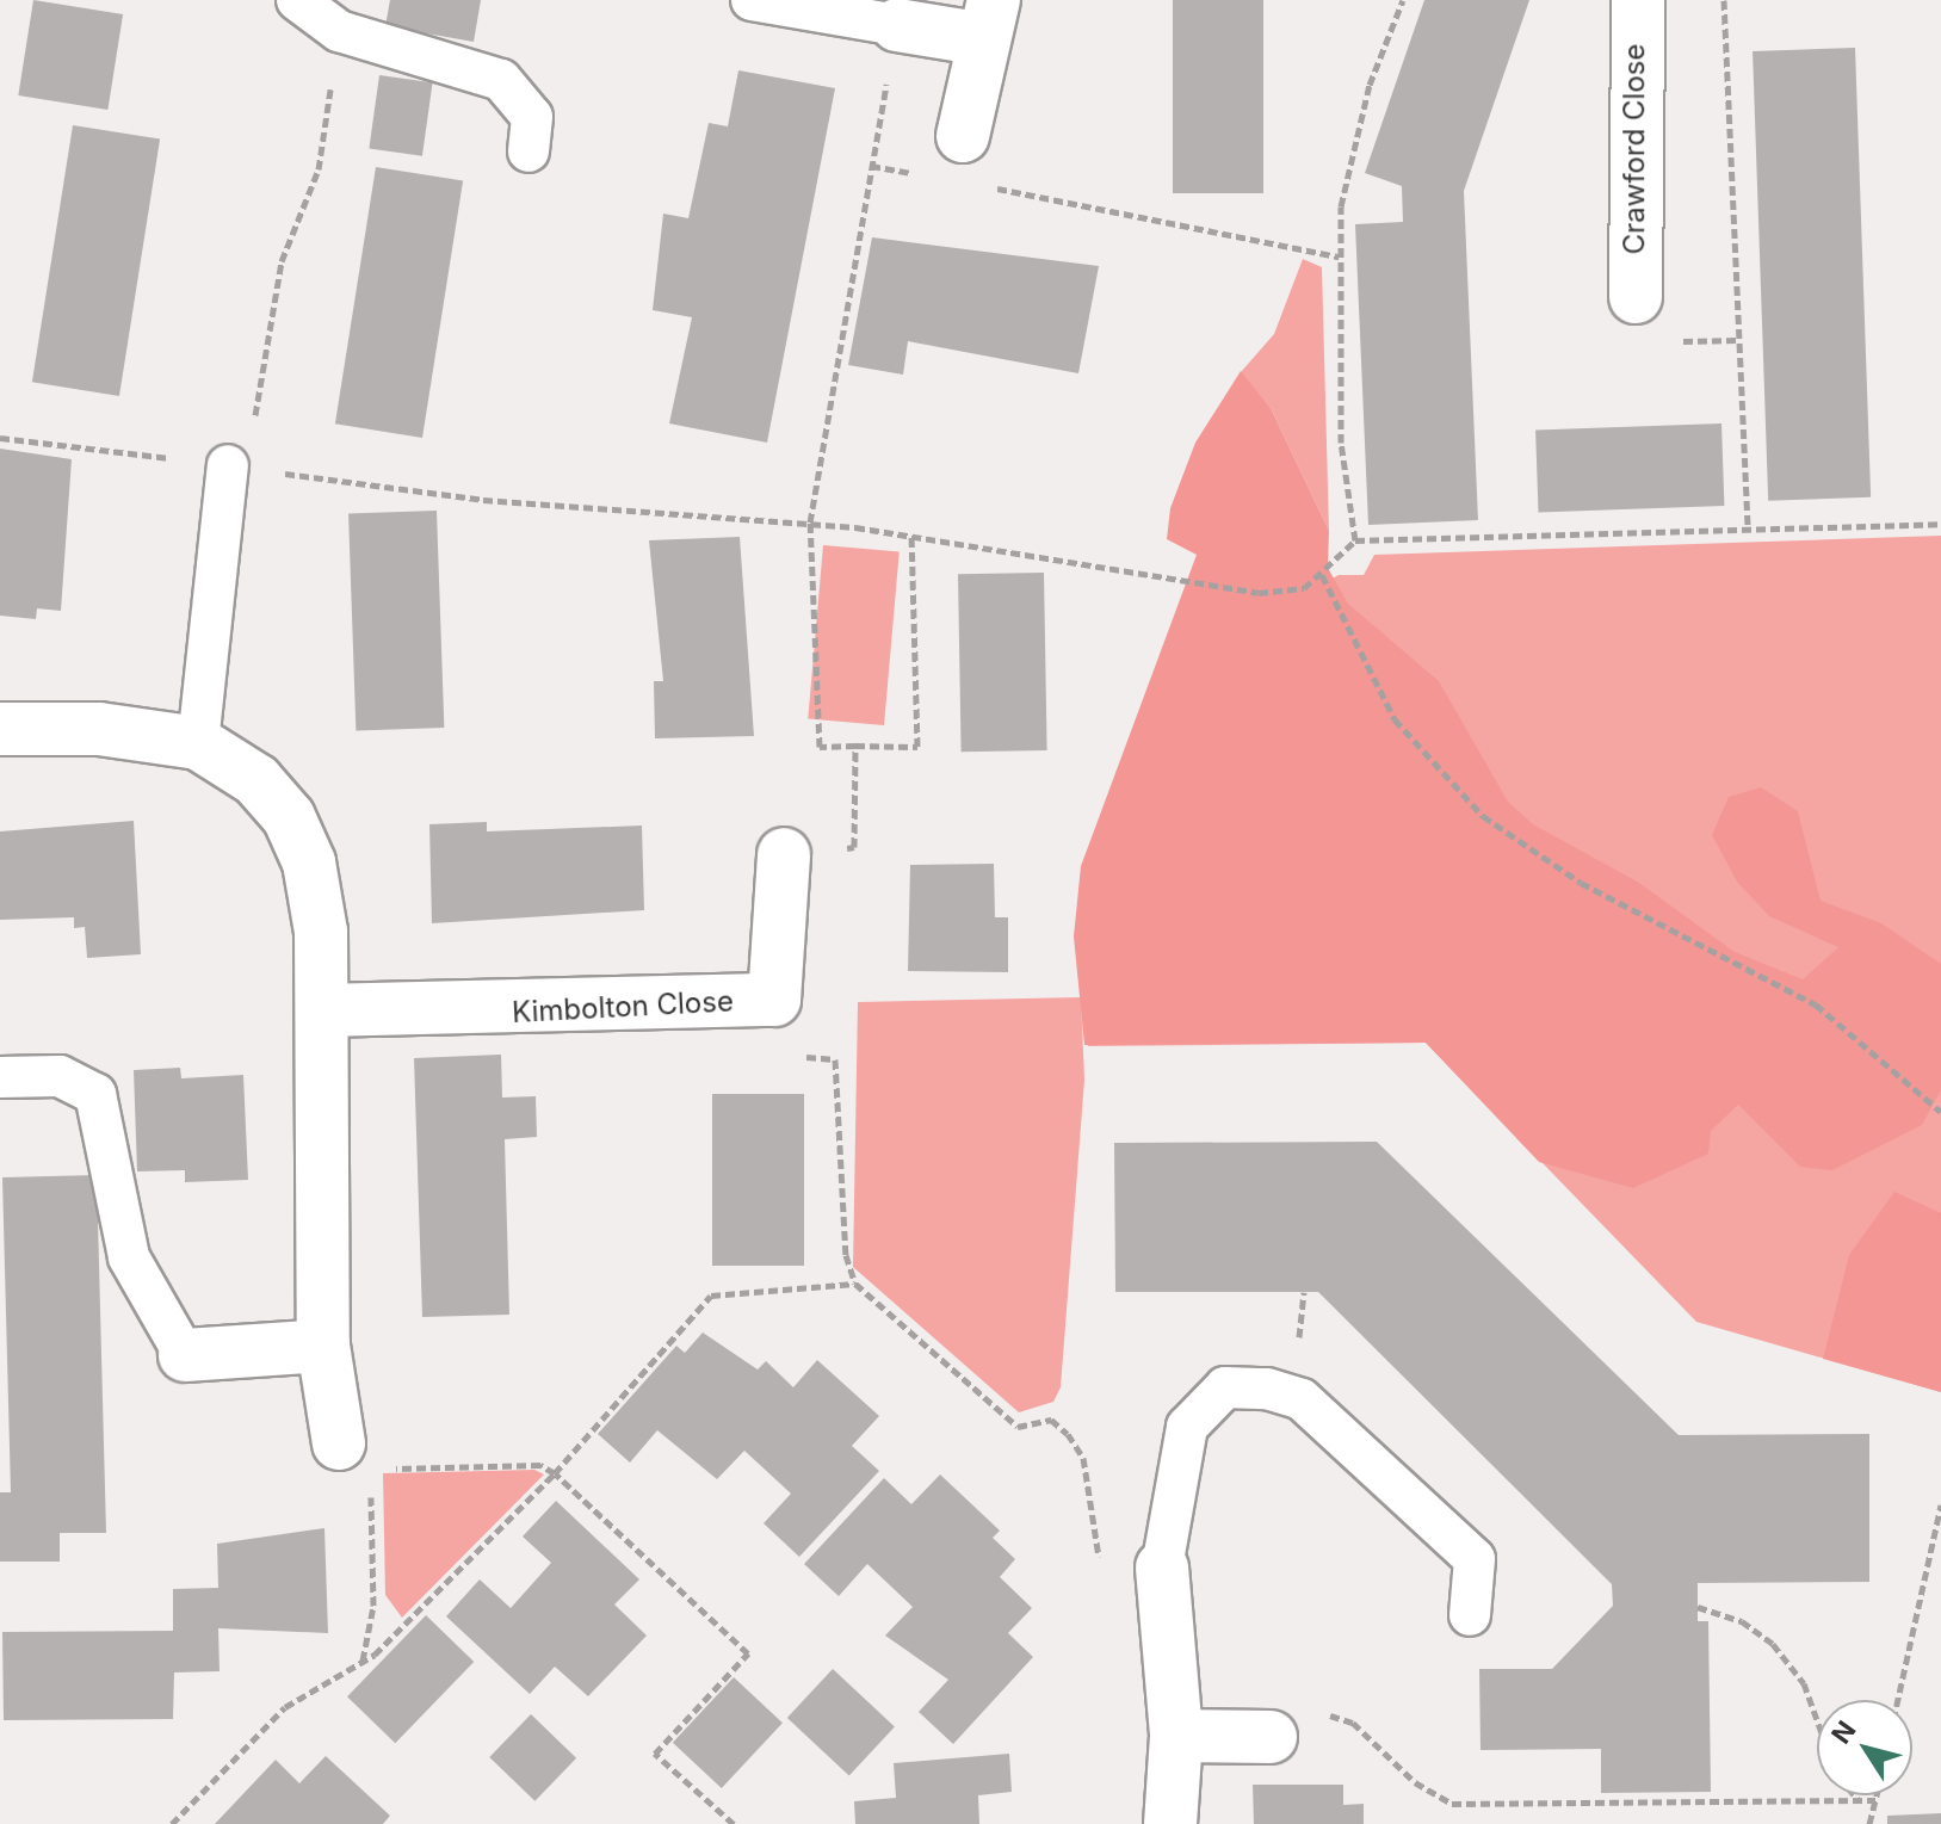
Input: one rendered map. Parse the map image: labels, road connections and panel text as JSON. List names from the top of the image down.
{
  "streets": {
    "street": ["Crawford Close", "Kimbolton Close"]
  },
  "north": "top left"
}
